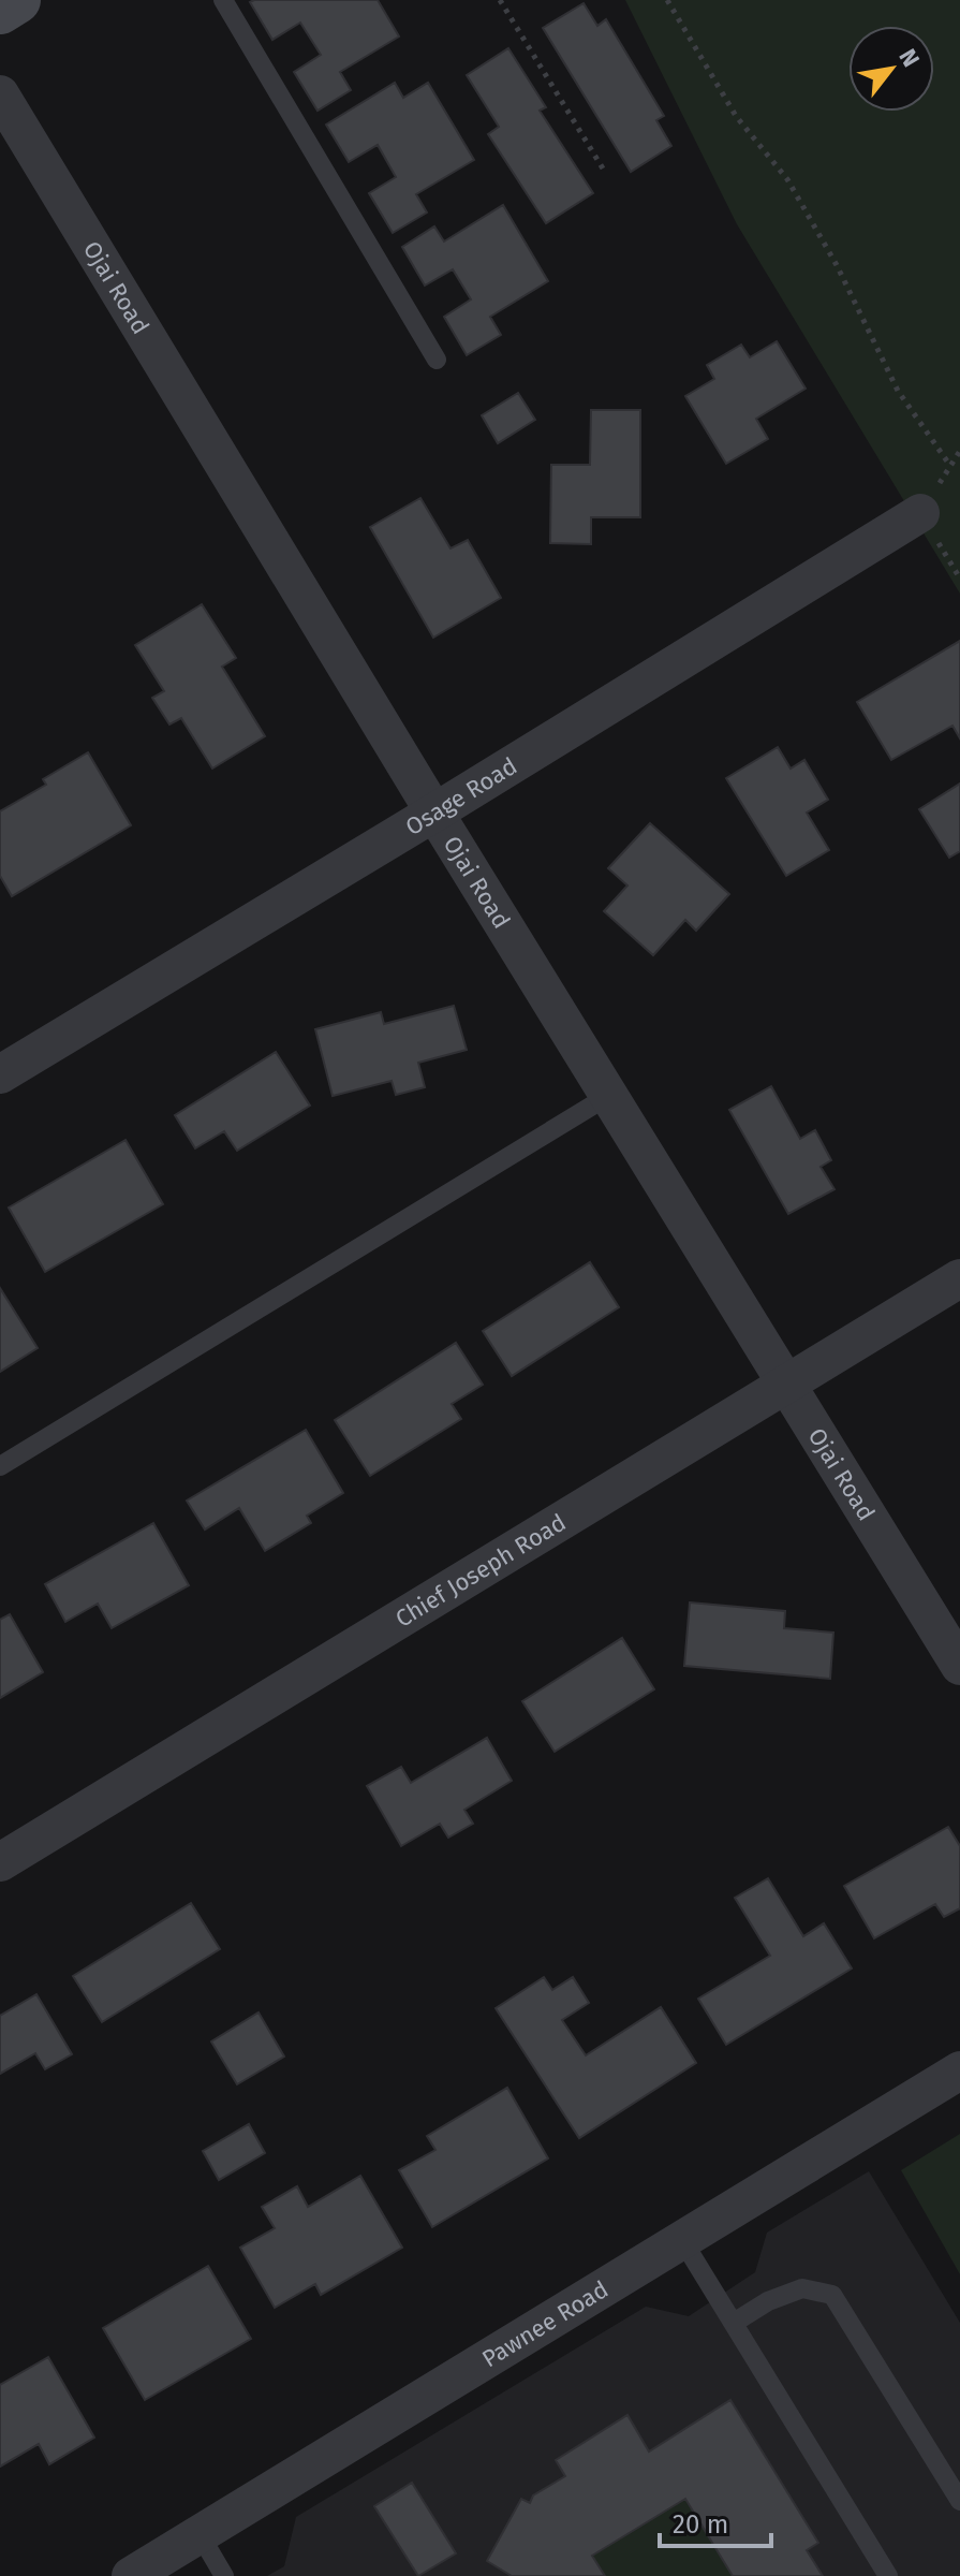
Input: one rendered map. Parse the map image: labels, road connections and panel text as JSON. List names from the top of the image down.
{
  "streets": {
    "street": [
      "Ojai Road",
      "Osage Road",
      "Chief Joseph Road",
      "Pawnee Road"
    ]
  },
  "crossings": [
    ["Ojai Road", "Osage Road"],
    ["Ojai Road", "Chief Joseph Road"]
  ],
  "scale_bar": "20 m",
  "north": "top right"
}
